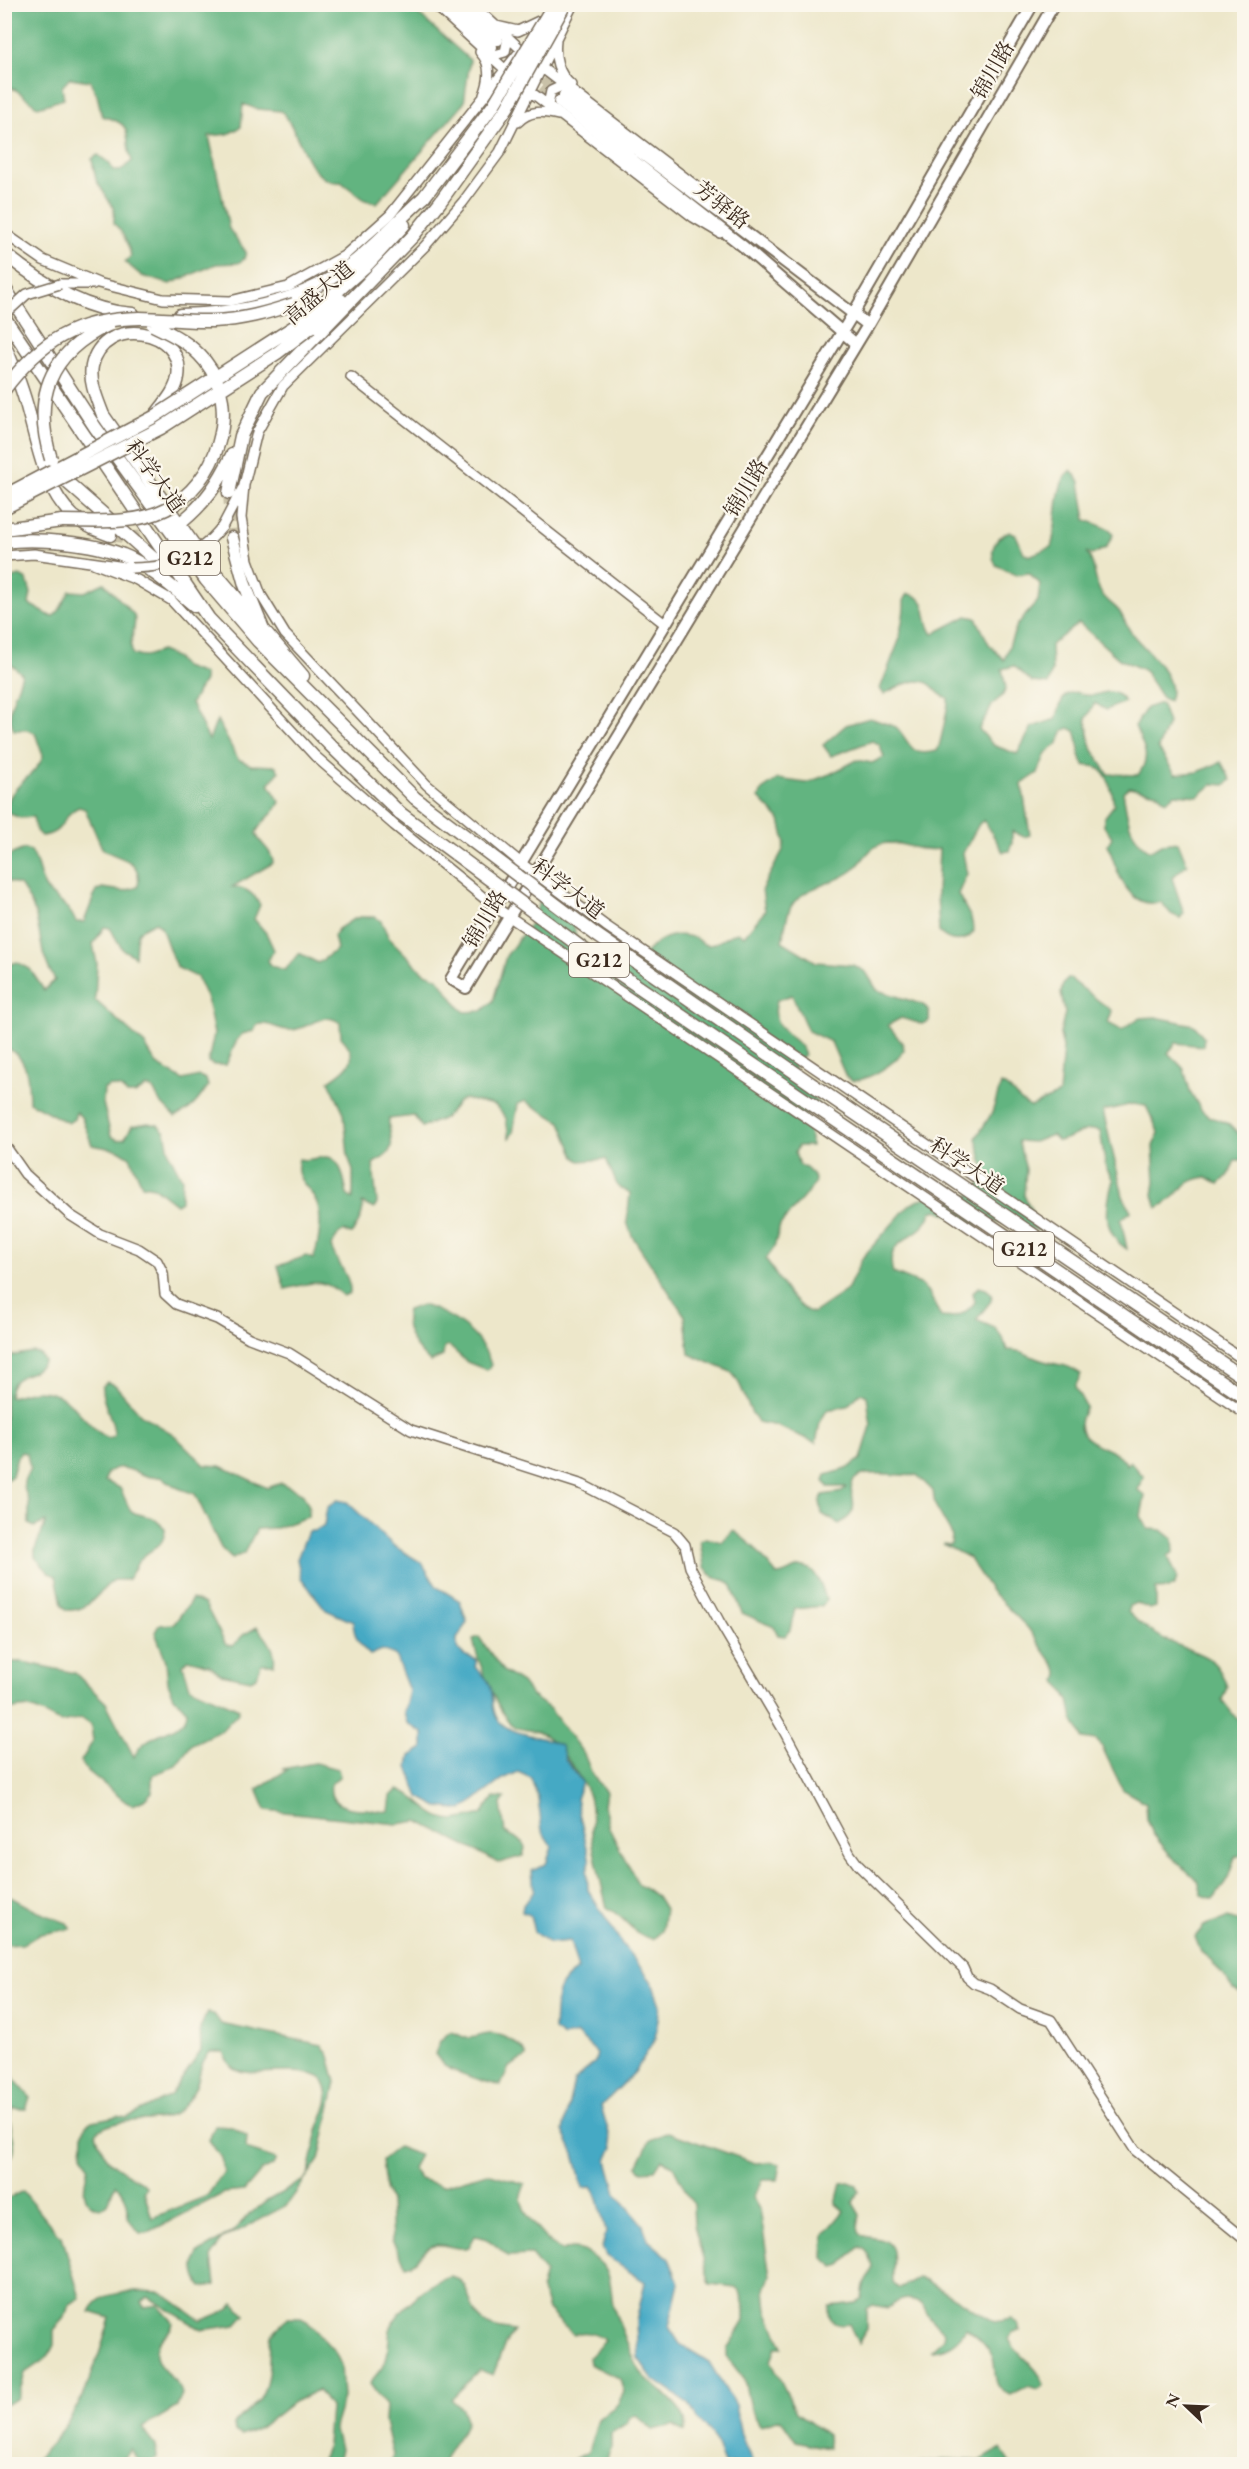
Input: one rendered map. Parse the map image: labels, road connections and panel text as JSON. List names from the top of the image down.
{
  "streets": {
    "highway": ["高盛大道", "科学大道", "G212"],
    "main road": ["锦川路", "芳驿路"]
  },
  "crossings": [
    ["锦川路", "芳驿路"],
    ["锦川路", "科学大道"],
    ["高盛大道", "科学大道"]
  ],
  "north": "top left"
}
